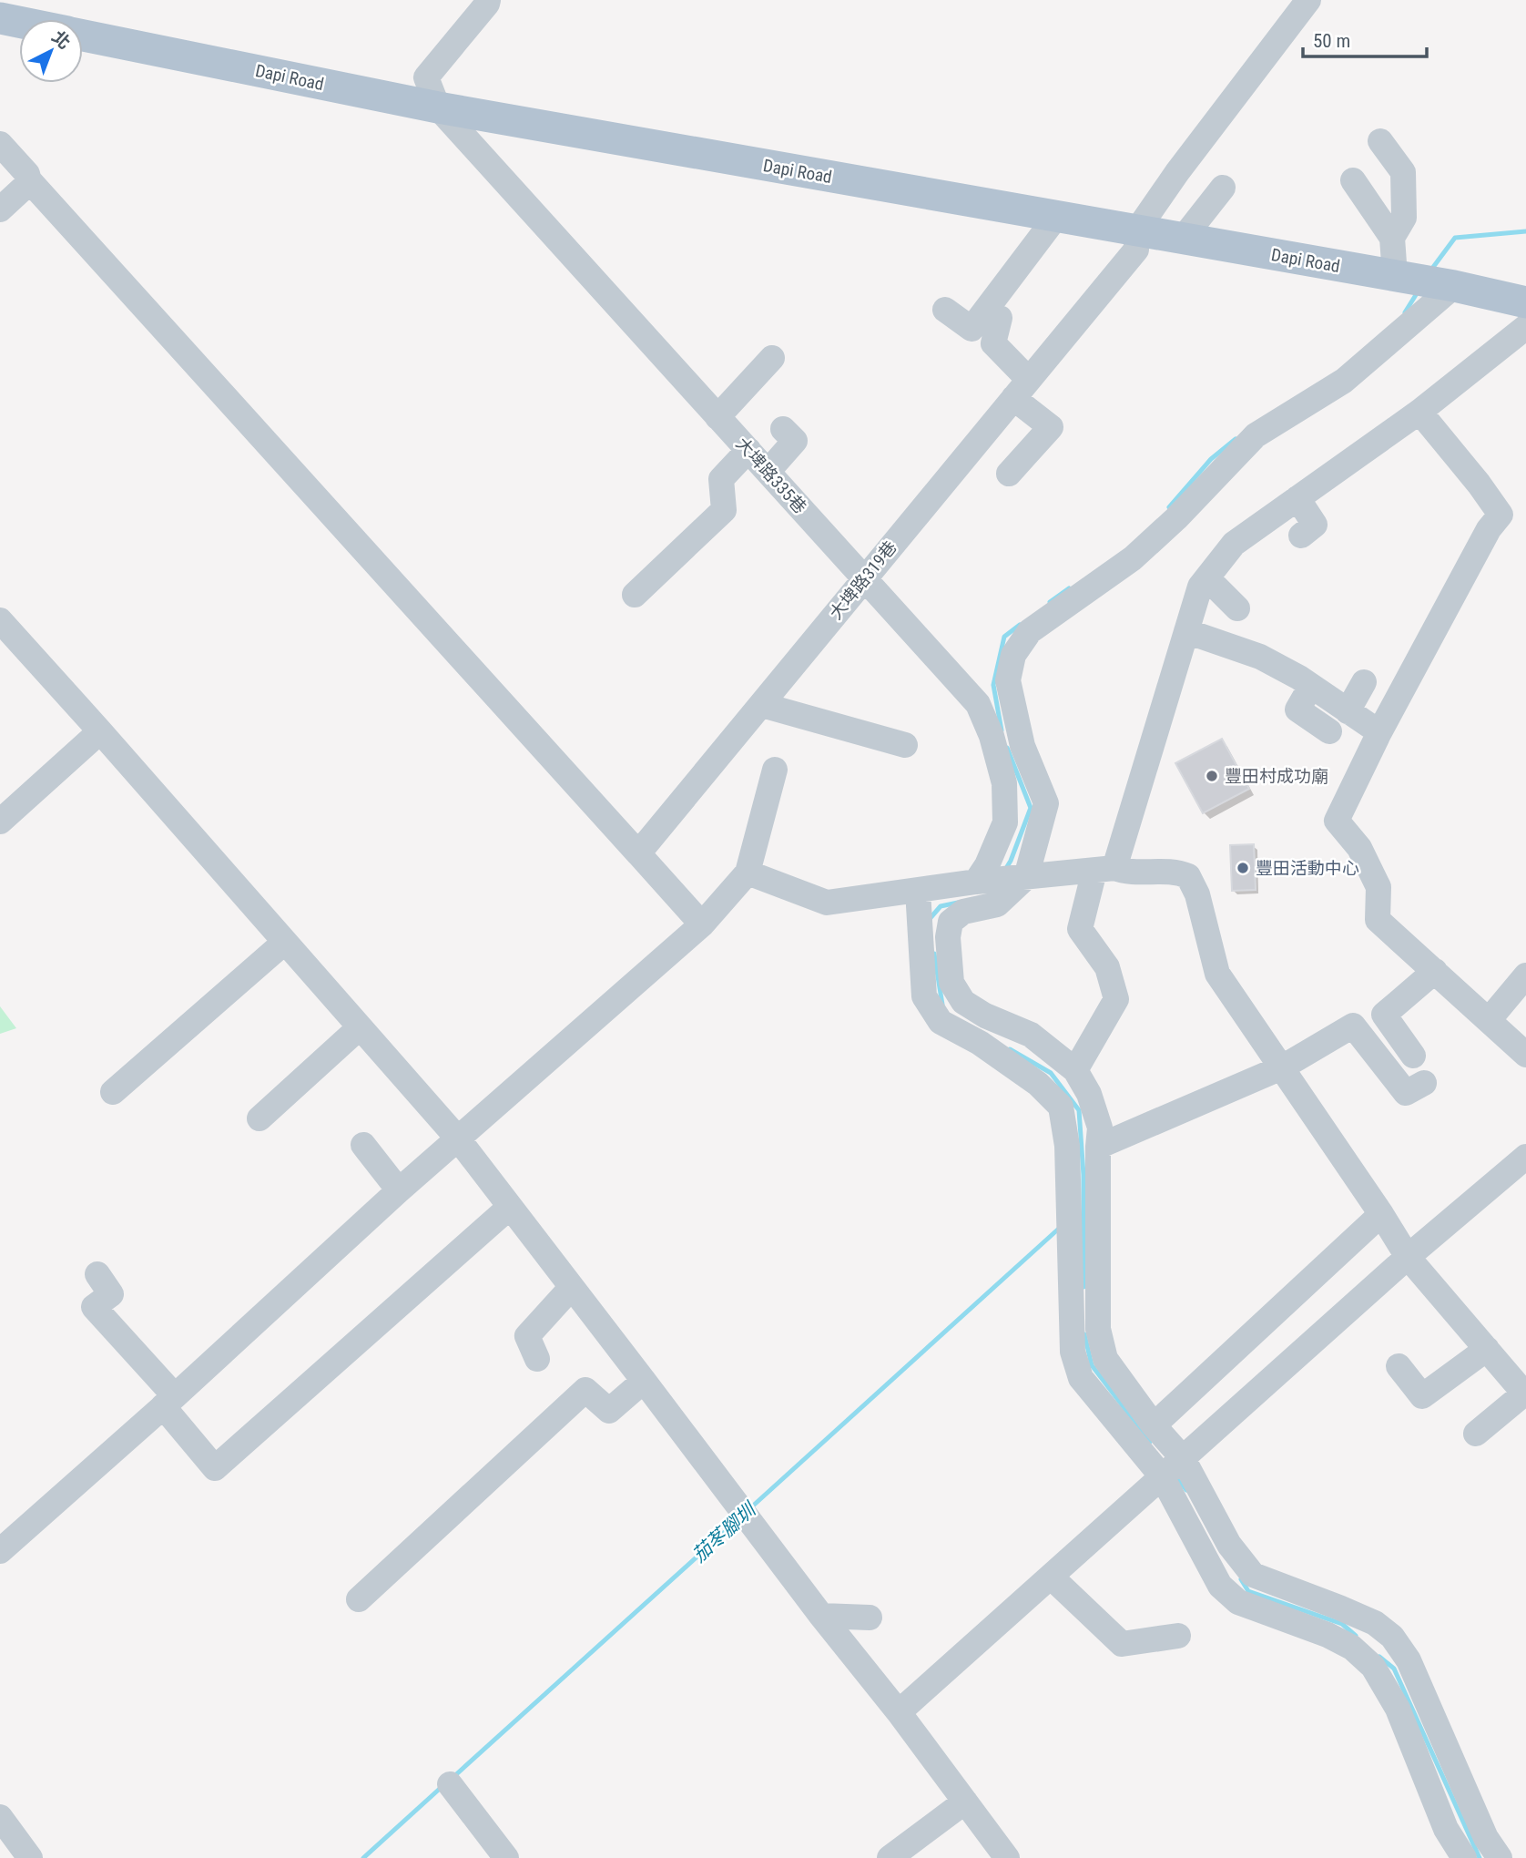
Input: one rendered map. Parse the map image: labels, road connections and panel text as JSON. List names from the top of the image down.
{
  "streets": {
    "main road": ["Dapi Road"],
    "street": ["大埤路335巷", "大埤路319巷"]
  },
  "crossings": [
    ["Dapi Road", "大埤路335巷"],
    ["Dapi Road", "大埤路319巷"],
    ["大埤路335巷", "大埤路319巷"]
  ],
  "water": ["茄苳腳圳"],
  "places": ["豐田村成功廟", "豐田活動中心"],
  "scale_bar": "50 m",
  "north": "top right"
}
